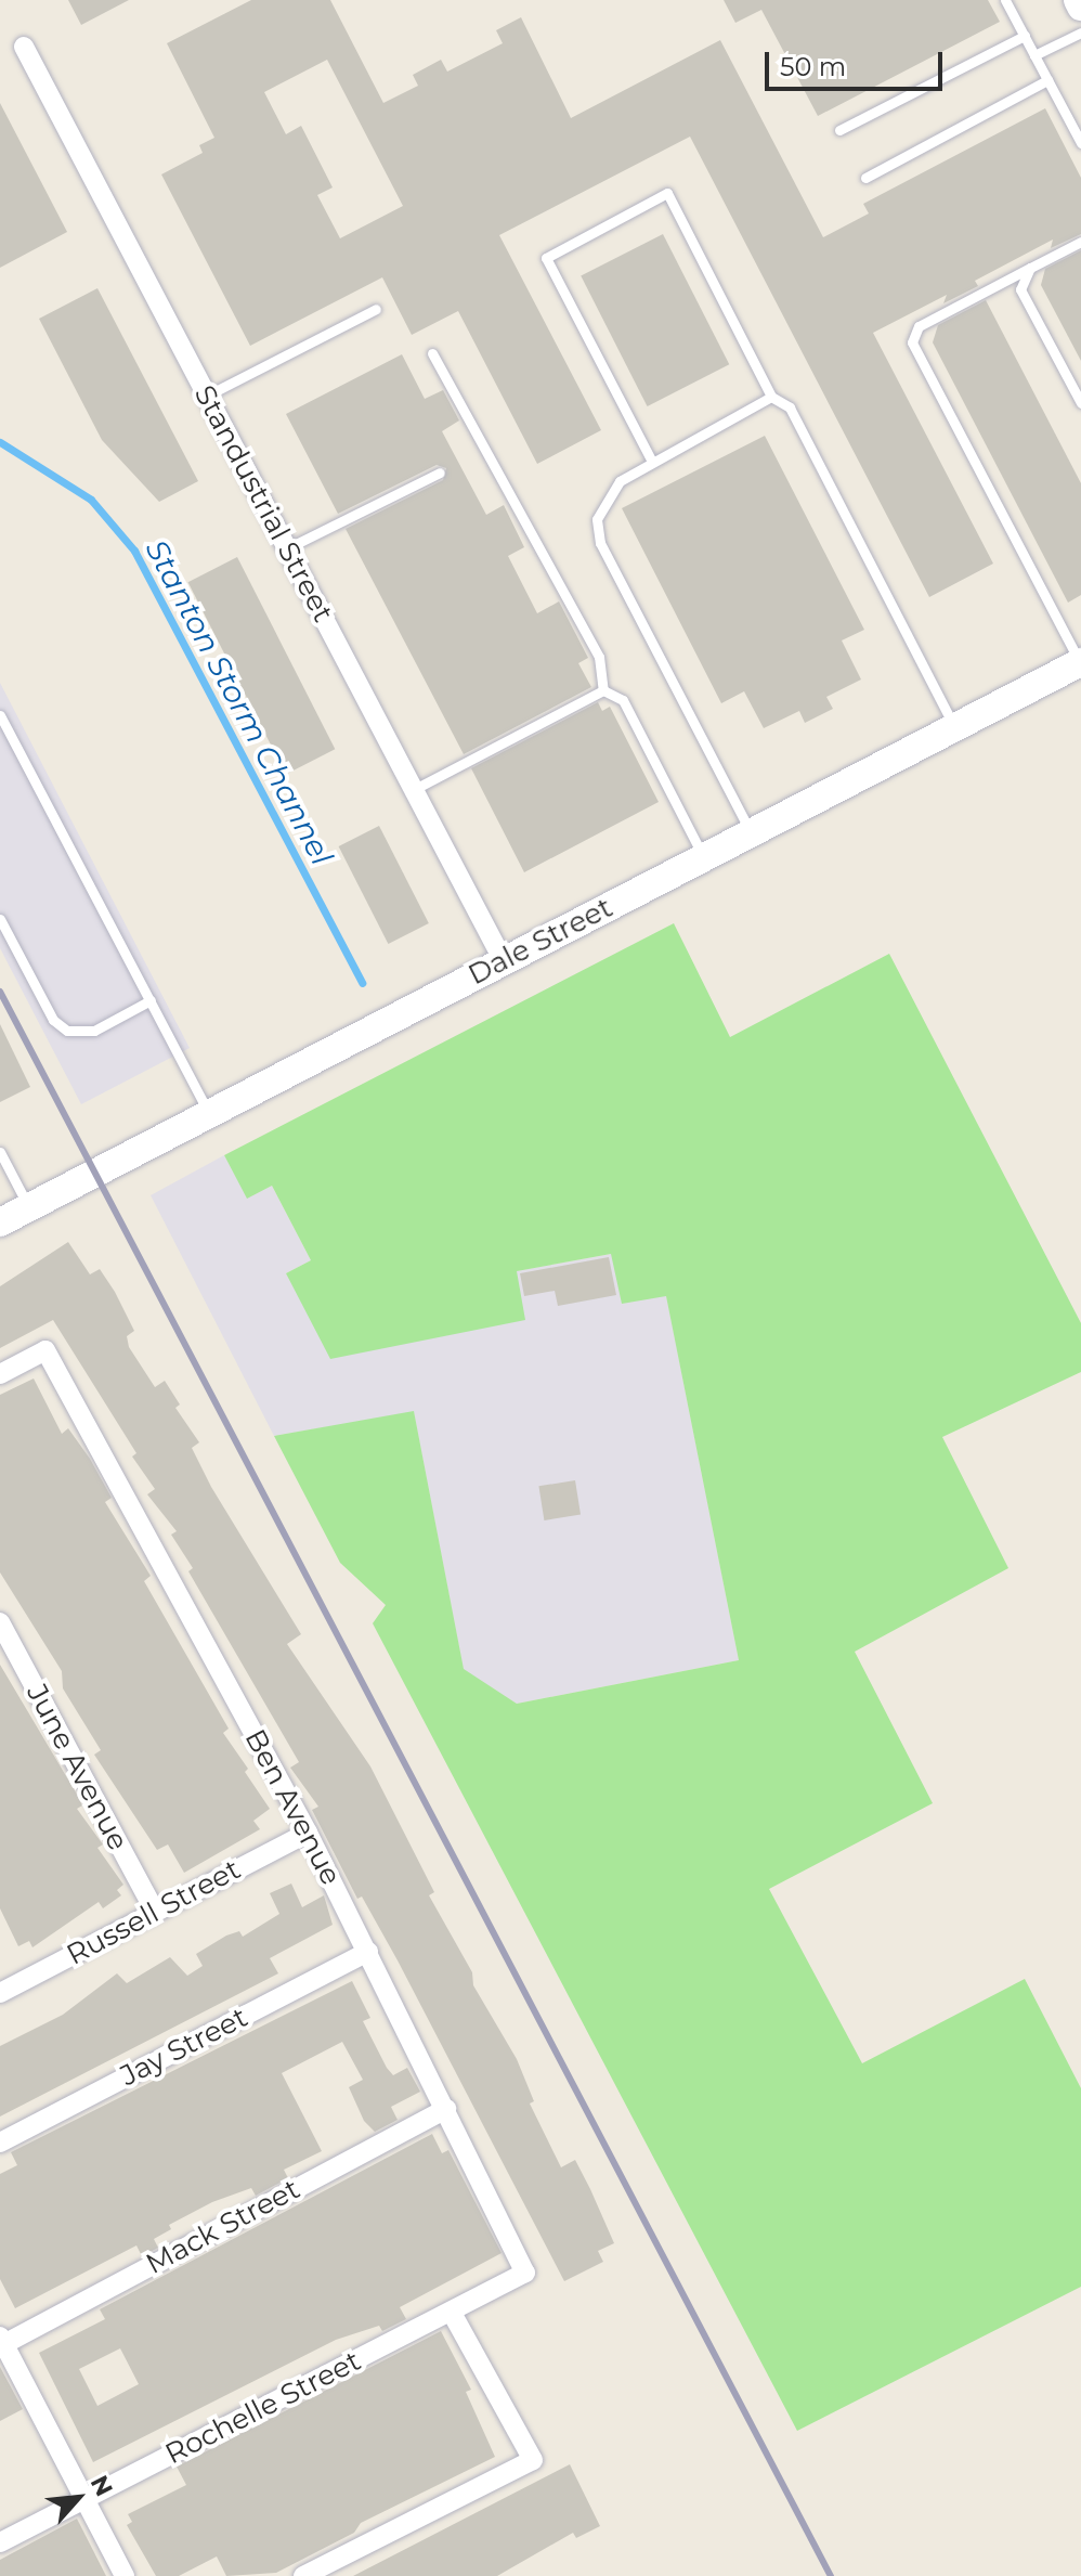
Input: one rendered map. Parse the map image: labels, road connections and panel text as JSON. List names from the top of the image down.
{
  "streets": {
    "street": [
      "Standustrial Street",
      "Dale Street",
      "June Avenue",
      "Ben Avenue",
      "Russell Street",
      "Jay Street",
      "Mack Street",
      "Rochelle Street"
    ]
  },
  "crossings": [
    ["Standustrial Street", "Dale Street"],
    ["June Avenue", "Russell Street"],
    ["Ben Avenue", "Russell Street"],
    ["Ben Avenue", "Jay Street"],
    ["Ben Avenue", "Mack Street"],
    ["Ben Avenue", "Rochelle Street"]
  ],
  "water": ["Stanton Storm Channel"],
  "scale_bar": "50 m",
  "north": "top right"
}
